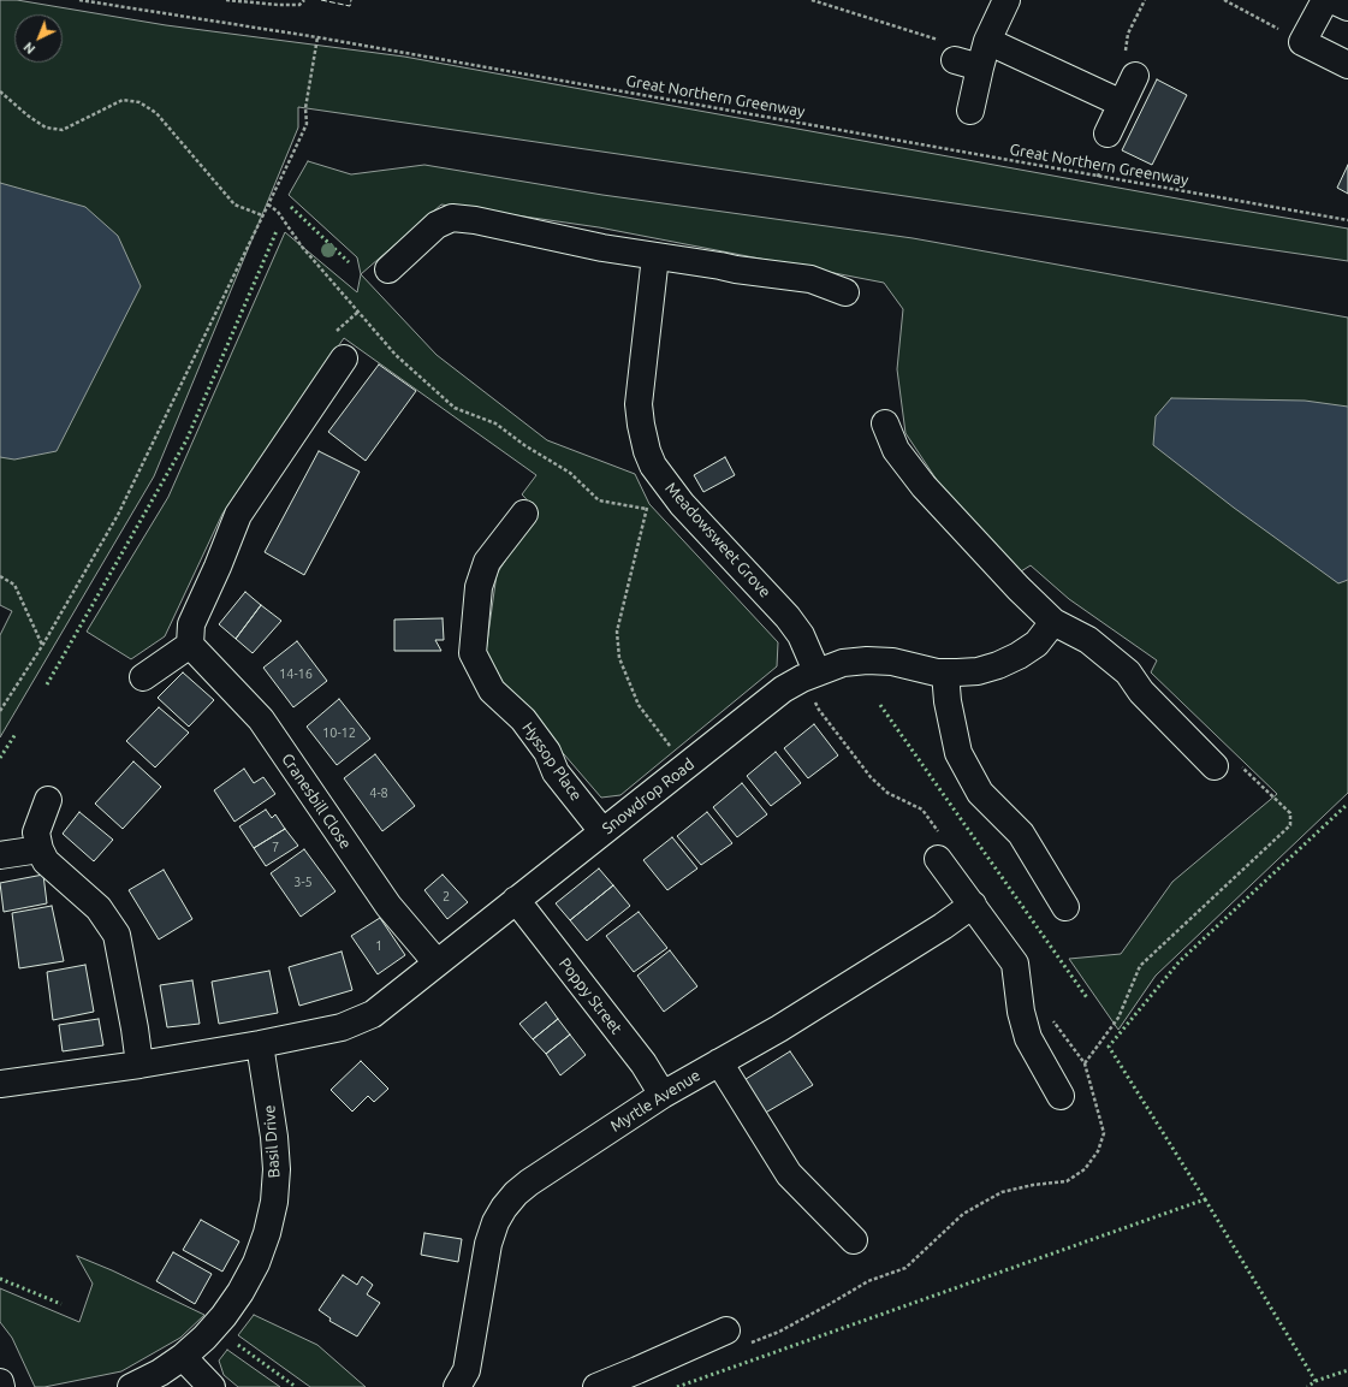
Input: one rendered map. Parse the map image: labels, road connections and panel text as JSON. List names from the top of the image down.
{
  "streets": {
    "street": [
      "Meadowsweet Grove",
      "Hyssop Place",
      "Snowdrop Road",
      "Cranesbill Close",
      "Poppy Street",
      "Myrtle Avenue",
      "Basil Drive"
    ],
    "path": ["Great Northern Greenway"]
  },
  "crossings": [
    ["Meadowsweet Grove", "Snowdrop Road"],
    ["Hyssop Place", "Snowdrop Road"],
    ["Snowdrop Road", "Cranesbill Close"],
    ["Snowdrop Road", "Poppy Street"],
    ["Snowdrop Road", "Basil Drive"],
    ["Poppy Street", "Myrtle Avenue"]
  ],
  "house_numbers": [
    "14-16",
    "10-12",
    "4-8",
    "7",
    "3-5",
    "2",
    "1"
  ],
  "north": "bottom left"
}
